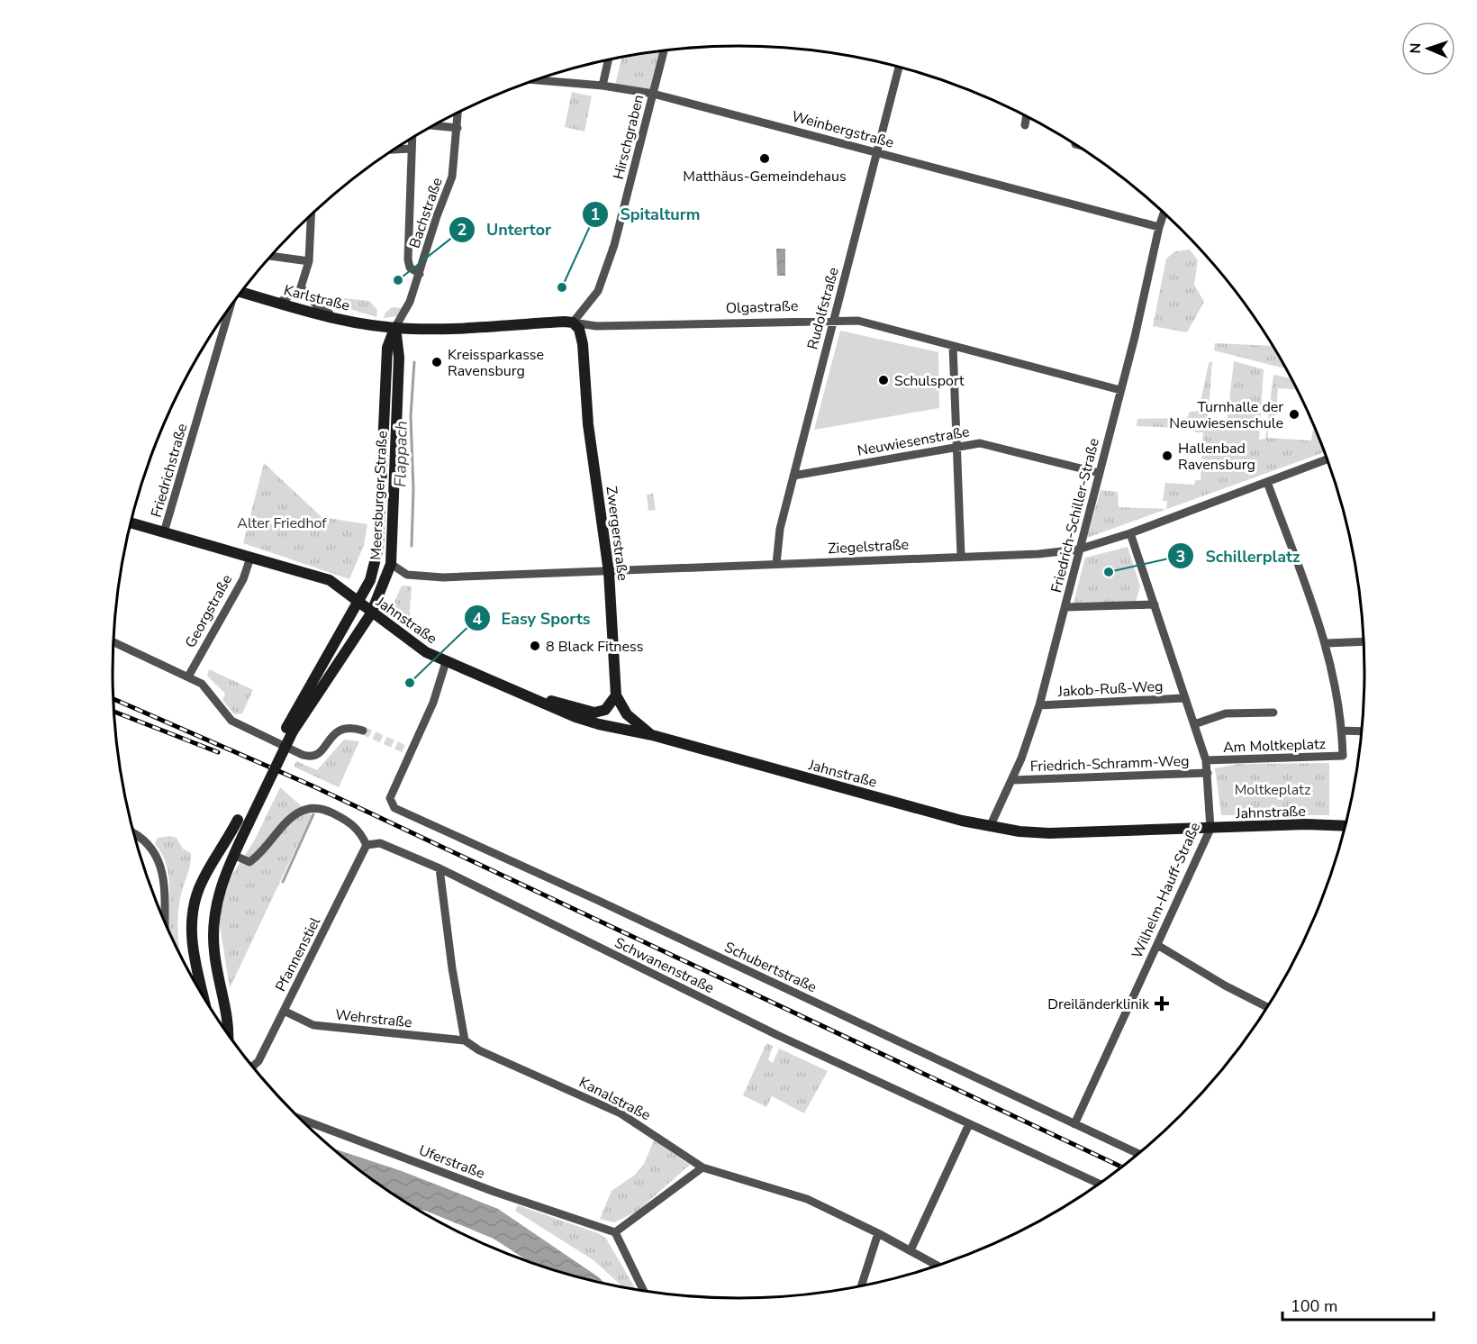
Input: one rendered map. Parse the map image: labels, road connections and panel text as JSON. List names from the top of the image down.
{
  "streets": {
    "main road": [
      "Karlstraße",
      "Olgastraße",
      "Meersburger Straße",
      "Zwergerstraße",
      "Georgstraße",
      "Jahnstraße"
    ],
    "street": [
      "Weinbergstraße",
      "Hirschgraben",
      "Bachstraße",
      "Rudolfstraße",
      "Neuwiesenstraße",
      "Friedrichstraße",
      "Friedrich-Schiller-Straße",
      "Ziegelstraße",
      "Jakob-Ruß-Weg",
      "Am Moltkeplatz",
      "Friedrich-Schramm-Weg",
      "Wilhelm-Hauff-Straße",
      "Pfannenstiel",
      "Schwanenstraße",
      "Schubertstraße",
      "Wehrstraße",
      "Kanalstraße",
      "Uferstraße"
    ]
  },
  "crossings": [
    ["Weinbergstraße", "Hirschgraben"],
    ["Weinbergstraße", "Rudolfstraße"],
    ["Weinbergstraße", "Friedrich-Schiller-Straße"],
    ["Hirschgraben", "Olgastraße"],
    ["Hirschgraben", "Zwergerstraße"],
    ["Bachstraße", "Karlstraße"],
    ["Bachstraße", "Olgastraße"],
    ["Bachstraße", "Meersburger Straße"],
    ["Karlstraße", "Olgastraße"],
    ["Karlstraße", "Meersburger Straße"],
    ["Olgastraße", "Rudolfstraße"],
    ["Olgastraße", "Meersburger Straße"],
    ["Olgastraße", "Friedrich-Schiller-Straße"],
    ["Olgastraße", "Zwergerstraße"],
    ["Rudolfstraße", "Neuwiesenstraße"],
    ["Rudolfstraße", "Ziegelstraße"],
    ["Neuwiesenstraße", "Friedrich-Schiller-Straße"],
    ["Friedrichstraße", "Georgstraße"],
    ["Meersburger Straße", "Ziegelstraße"],
    ["Meersburger Straße", "Georgstraße"],
    ["Meersburger Straße", "Jahnstraße"],
    ["Friedrich-Schiller-Straße", "Ziegelstraße"],
    ["Friedrich-Schiller-Straße", "Jahnstraße"],
    ["Friedrich-Schiller-Straße", "Jakob-Ruß-Weg"],
    ["Friedrich-Schiller-Straße", "Friedrich-Schramm-Weg"],
    ["Zwergerstraße", "Ziegelstraße"],
    ["Ziegelstraße", "Wilhelm-Hauff-Straße"],
    ["Georgstraße", "Jahnstraße"],
    ["Jahnstraße", "Wilhelm-Hauff-Straße"],
    ["Jahnstraße", "Schubertstraße"],
    ["Jakob-Ruß-Weg", "Wilhelm-Hauff-Straße"],
    ["Am Moltkeplatz", "Wilhelm-Hauff-Straße"],
    ["Friedrich-Schramm-Weg", "Wilhelm-Hauff-Straße"],
    ["Wilhelm-Hauff-Straße", "Schubertstraße"],
    ["Pfannenstiel", "Schwanenstraße"],
    ["Pfannenstiel", "Wehrstraße"],
    ["Wehrstraße", "Kanalstraße"]
  ],
  "water": ["Flappach"],
  "parks": ["Alter Friedhof", "Moltkeplatz"],
  "places": {
    "other": [
      "Matthäus-Gemeindehaus",
      "Untertor",
      "Spitalturm",
      "Kreissparkasse Ravensburg",
      "Schulsport",
      "Turnhalle der Neuwiesenschule",
      "Hallenbad Ravensburg",
      "Schillerplatz",
      "8 Black Fitness",
      "Easy Sports"
    ],
    "health": ["Dreiländerklinik"]
  },
  "scale_bar": "100 m",
  "north": "left"
}
